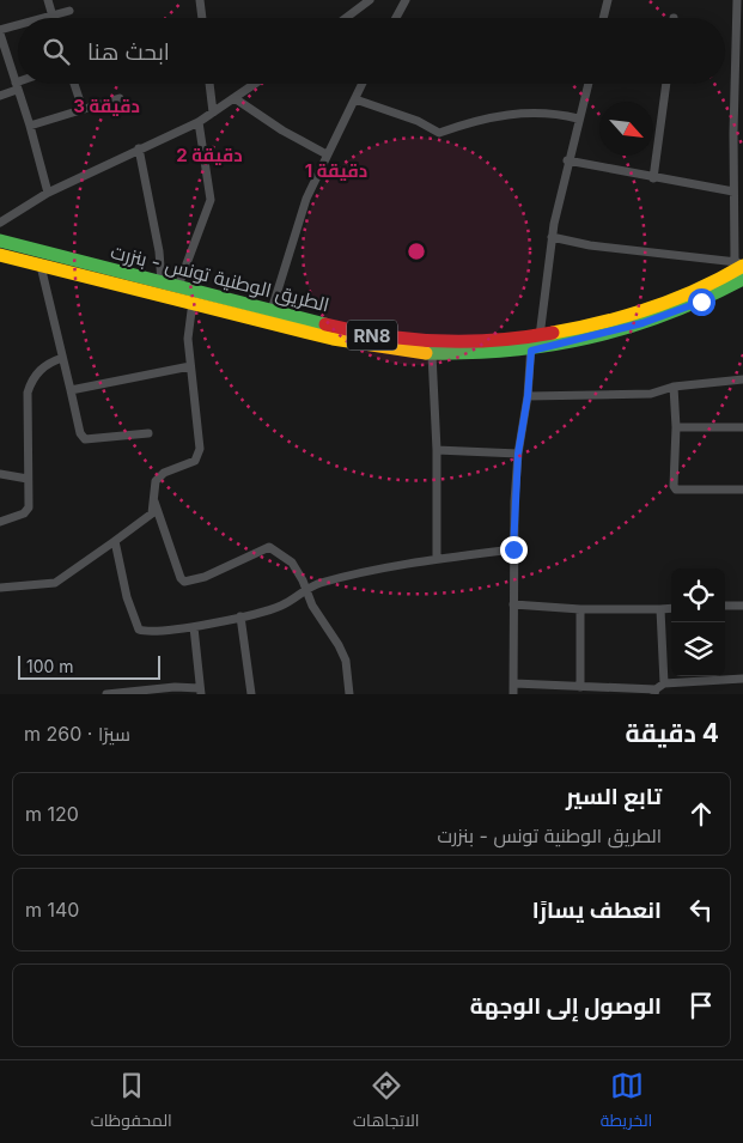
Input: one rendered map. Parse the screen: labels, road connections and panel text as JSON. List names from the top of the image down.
{
  "streets": {
    "main road": ["الطريق الوطنية تونس - بنزرت", "RN8"]
  },
  "scale_bar": "100 m",
  "north": "bottom right",
  "page": {
    "search": "ابحث هنا",
    "scale": "100 m",
    "heading": ["4 دقيقة", "سيرًا · 260 m"],
    "list": [
      ["تابع السير", "الطريق الوطنية تونس - بنزرت", "120 m"],
      ["انعطف يسارًا", "140 m"],
      "الوصول إلى الوجهة"
    ],
    "nav": ["الخريطة", "الاتجاهات", "المحفوظات"]
  },
  "rings": ["3 دقيقة", "2 دقيقة", "1 دقيقة"]
}
